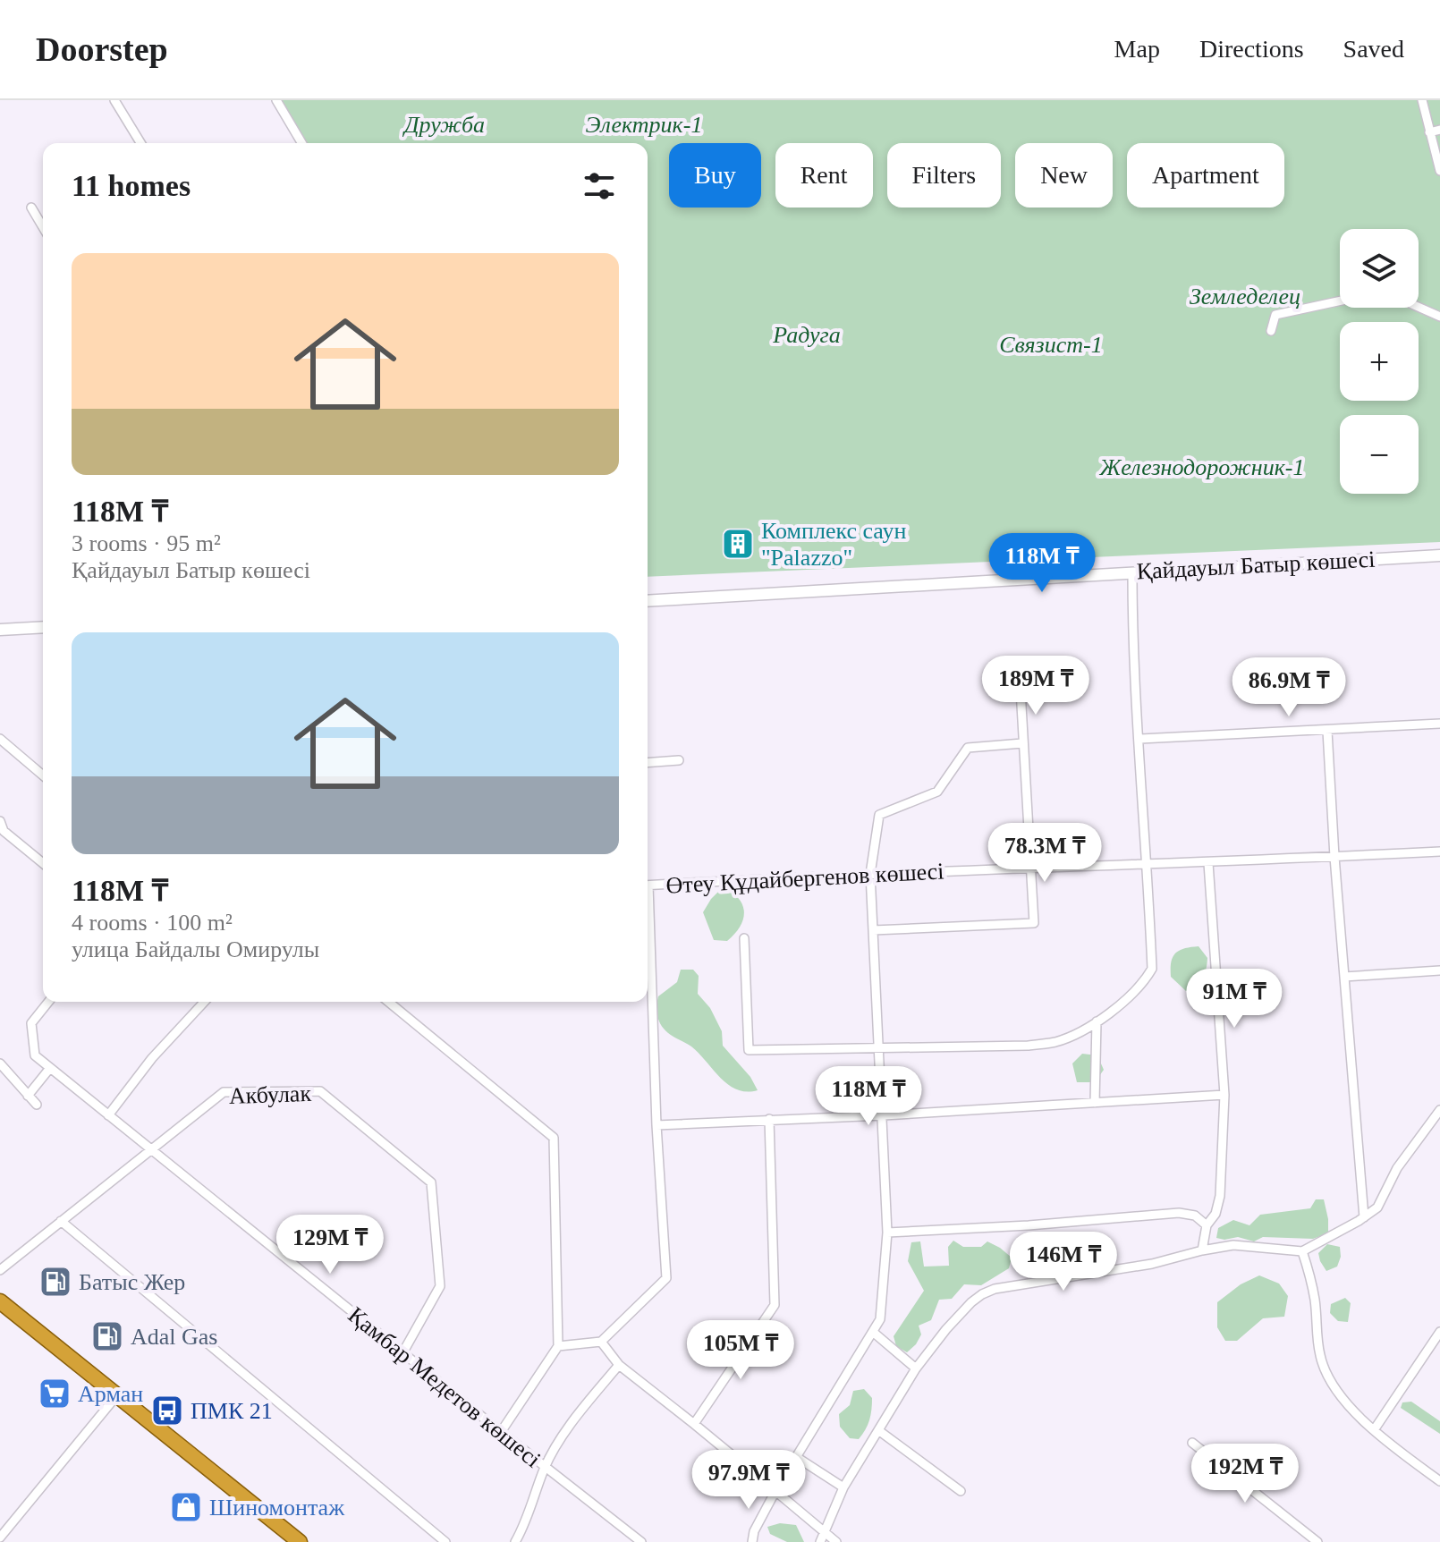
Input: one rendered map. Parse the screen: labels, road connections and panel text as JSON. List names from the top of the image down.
{
  "streets": {
    "street": [
      "Қайдауыл Батыр көшесі",
      "Өтеу Құдайбергенов көшесі",
      "Акбулак",
      "Қамбар Медетов көшесі"
    ]
  },
  "crossings": [
    ["Акбулак", "Қамбар Медетов көшесі"]
  ],
  "parks": [
    "Дружба",
    "Электрик-1",
    "Земледелец",
    "Радуга",
    "Связист-1",
    "Железнодорожник-1"
  ],
  "places": {
    "building": ["Комплекс саун \"Palazzo\""],
    "fuel station": ["Батыс Жер", "Adal Gas"],
    "supermarket": ["Арман"],
    "bus stop": ["ПМК 21"],
    "shop": ["Шиномонтаж"]
  },
  "page": {
    "header": "Doorstep",
    "nav": ["Map", "Directions", "Saved"],
    "chip": [
      "Buy",
      "Rent",
      "Filters",
      "New",
      "Apartment"
    ],
    "heading": "11 homes",
    "map_buttons": ["+", "−"],
    "list": [
      {
        "name": "118M ₸",
        "note": "3 rooms · 95 m² · Қайдауыл Батыр көшесі"
      },
      {
        "name": "118M ₸",
        "note": "4 rooms · 100 m² · улица Байдалы Омирулы"
      }
    ],
    "price": [
      "118M ₸",
      "189M ₸",
      "86.9M ₸",
      "78.3M ₸",
      "91M ₸",
      "118M ₸",
      "129M ₸",
      "146M ₸",
      "105M ₸",
      "192M ₸",
      "97.9M ₸"
    ]
  }
}
